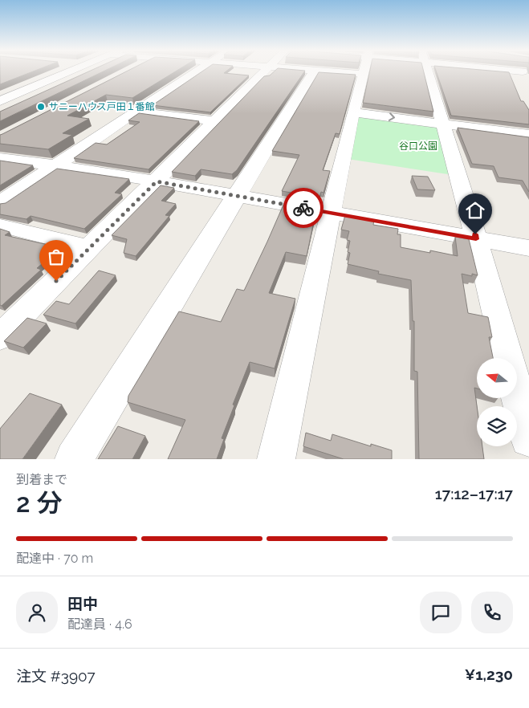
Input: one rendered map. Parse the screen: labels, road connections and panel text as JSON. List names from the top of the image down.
{
  "parks": ["谷口公園"],
  "places": ["サニーハウス戸田１番館"],
  "north": "left",
  "page": {
    "heading": ["2 分", "到着まで", "17:12–17:17"],
    "panel": [
      "田中",
      "配達員 · 4.6",
      "注文 #3907",
      "¥1,230"
    ],
    "bar": "配達中 · 70 m"
  }
}
